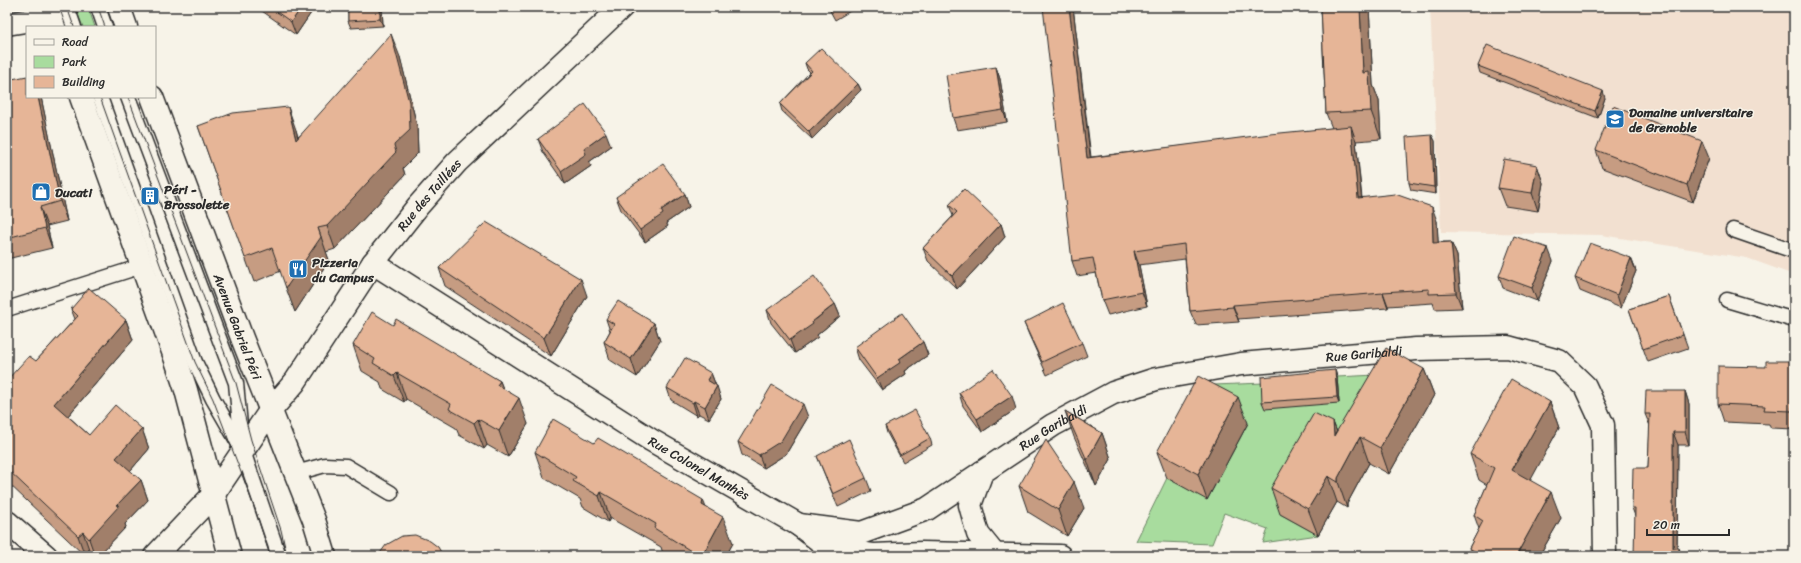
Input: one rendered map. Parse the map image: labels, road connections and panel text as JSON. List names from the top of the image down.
{
  "streets": {
    "street": [
      "Rue des Taillées",
      "Avenue Gabriel Péri",
      "Rue Garibaldi",
      "Rue Colonel Manhès"
    ]
  },
  "crossings": [
    ["Rue des Taillées", "Avenue Gabriel Péri"],
    ["Rue des Taillées", "Rue Colonel Manhès"],
    ["Rue Garibaldi", "Rue Colonel Manhès"]
  ],
  "places": {
    "school or university": ["Domaine universitaire de Grenoble"],
    "shop": ["Ducati"],
    "building": ["Péri - Brossolette"],
    "restaurant": ["Pizzeria du Campus"]
  },
  "legend": ["Road", "Park", "Building"],
  "scale_bar": "20 m"
}
